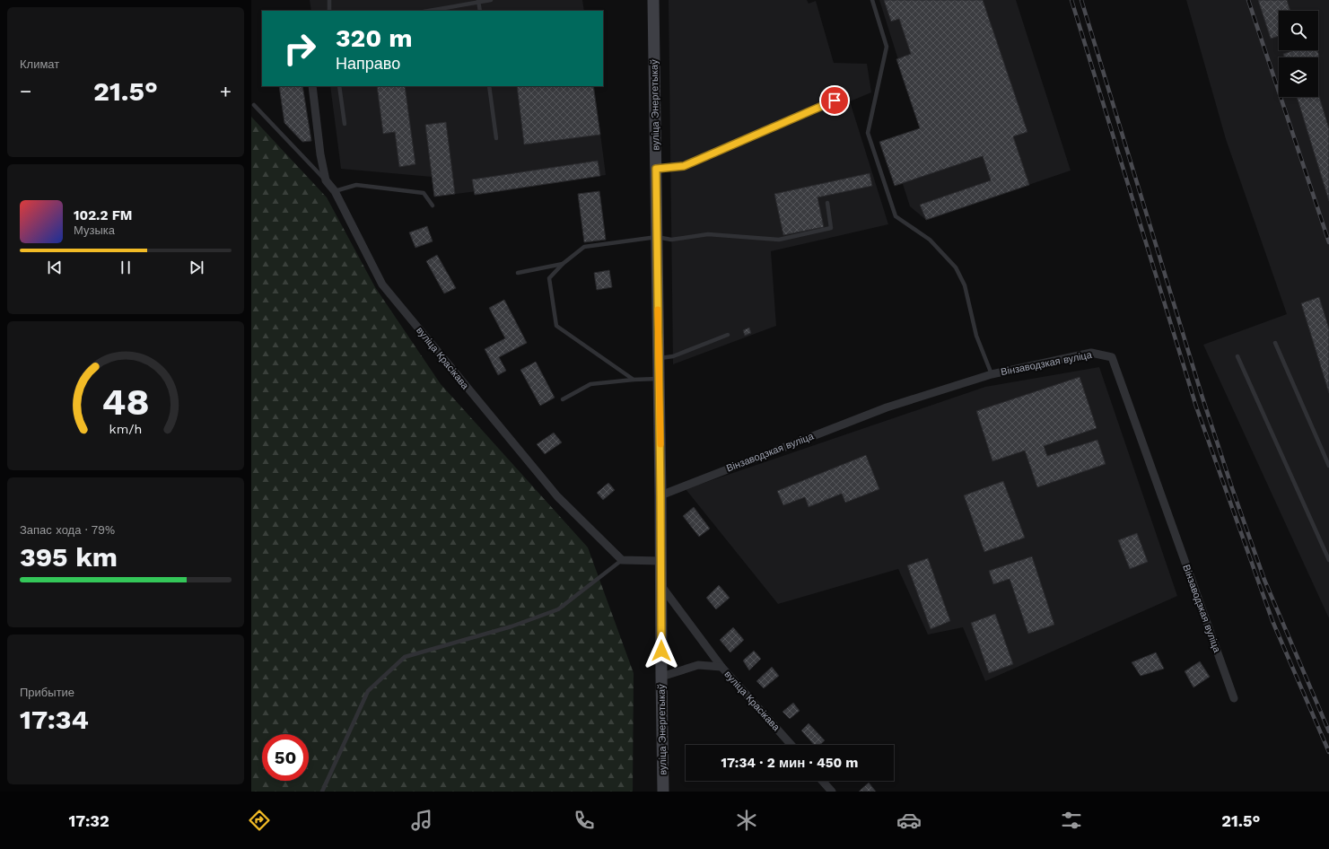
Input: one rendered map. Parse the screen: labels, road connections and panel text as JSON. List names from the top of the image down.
{
  "streets": {
    "main road": ["вуліца Энергетыкаў"],
    "street": ["вуліца Красікава", "Вінзаводзкая вуліца"]
  },
  "crossings": [
    ["вуліца Энергетыкаў", "вуліца Красікава"],
    ["вуліца Энергетыкаў", "Вінзаводзкая вуліца"]
  ],
  "page": {
    "tile": [
      "Климат",
      ["Запас хода · 79%", "395 km"],
      ["Прибытие", "17:34"]
    ],
    "turn": ["320 m", "Направо"],
    "heat": ["−", "21.5°", "+"],
    "song": ["102.2 FM", "Музыка"],
    "limit": "50",
    "trip": "17:34 · 2 мин · 450 m",
    "tabs": ["17:32", "21.5°"],
    "gauge": ["48", "km/h"]
  }
}
